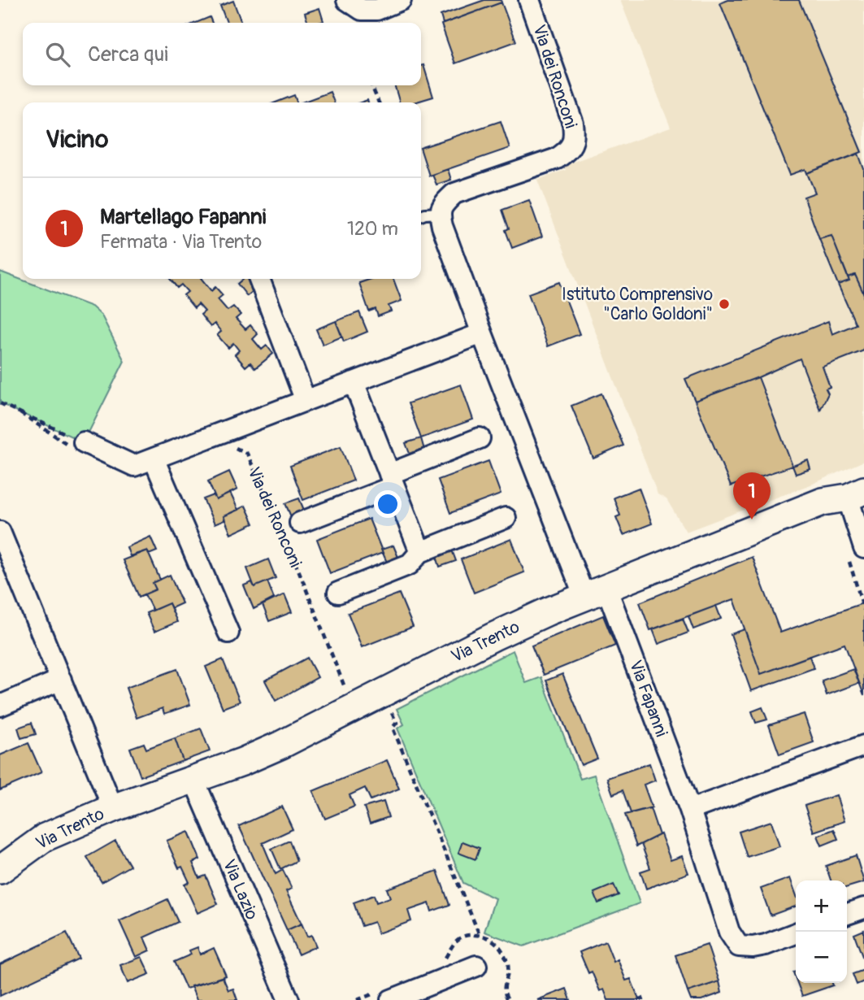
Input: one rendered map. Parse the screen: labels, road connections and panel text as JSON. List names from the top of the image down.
{
  "streets": {
    "street": [
      "Via dei Ronconi",
      "Via Trento",
      "Via Fapanni",
      "Via Lazio"
    ]
  },
  "crossings": [
    ["Via Trento", "Via Fapanni"],
    ["Via Trento", "Via Lazio"]
  ],
  "places": ["Istituto Comprensivo \"Carlo Goldoni\""],
  "page": {
    "search": "Cerca qui",
    "heading": "Vicino",
    "list": [
      {
        "mark": "1",
        "name": "Martellago Fapanni",
        "note": "Fermata · Via Trento",
        "value": "120 m"
      }
    ],
    "pins": "1",
    "map_buttons": ["+", "−"]
  }
}
